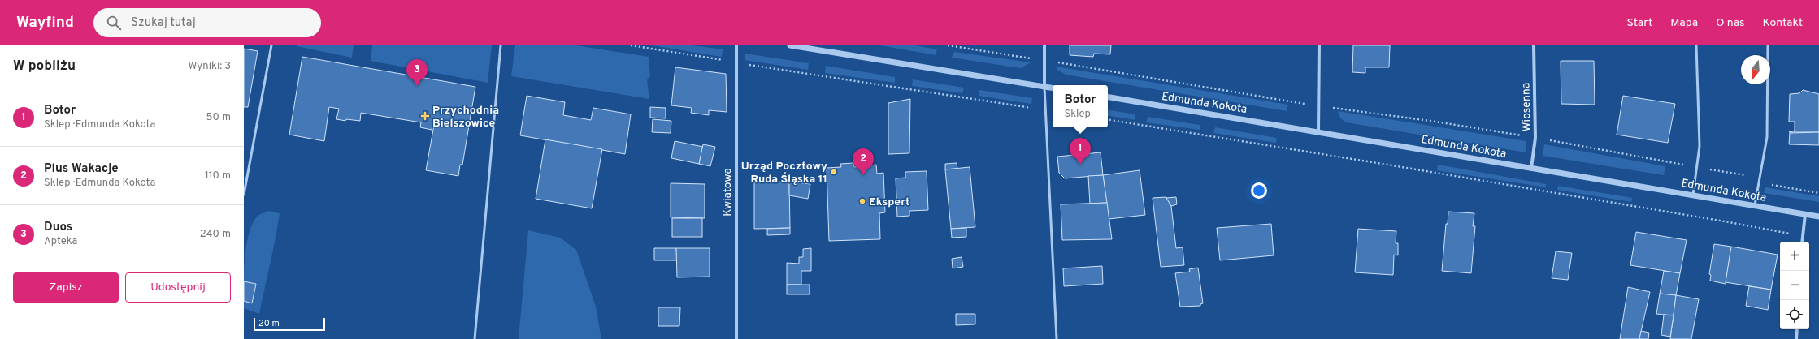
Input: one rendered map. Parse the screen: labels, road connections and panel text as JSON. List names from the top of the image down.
{
  "streets": {
    "street": ["Edmunda Kokota", "Wiosenna", "Kwiatowa"]
  },
  "crossings": [
    ["Edmunda Kokota", "Wiosenna"]
  ],
  "places": {
    "health": ["Przychodnia Bielszowice"],
    "other": ["Urząd Pocztowy Ruda Śląska 11", "Ekspert"]
  },
  "scale_bar": "20 m",
  "north": "bottom",
  "page": {
    "header": "Wayfind",
    "search": "Szukaj tutaj",
    "nav": [
      "Start",
      "Mapa",
      "O nas",
      "Kontakt"
    ],
    "heading": ["W pobliżu", "Wyniki: 3"],
    "pins": ["3", "1", "2"],
    "popup": ["Botor", "Sklep"],
    "list": [
      {
        "mark": "1",
        "name": "Botor",
        "note": "Sklep · Edmunda Kokota",
        "value": "50 m"
      },
      {
        "mark": "2",
        "name": "Plus Wakacje",
        "note": "Sklep · Edmunda Kokota",
        "value": "110 m"
      },
      {
        "mark": "3",
        "name": "Duos",
        "note": "Apteka",
        "value": "240 m"
      }
    ],
    "map_buttons": ["+", "−"],
    "buttons": ["Zapisz", "Udostępnij"],
    "scale": "20 m"
  }
}
